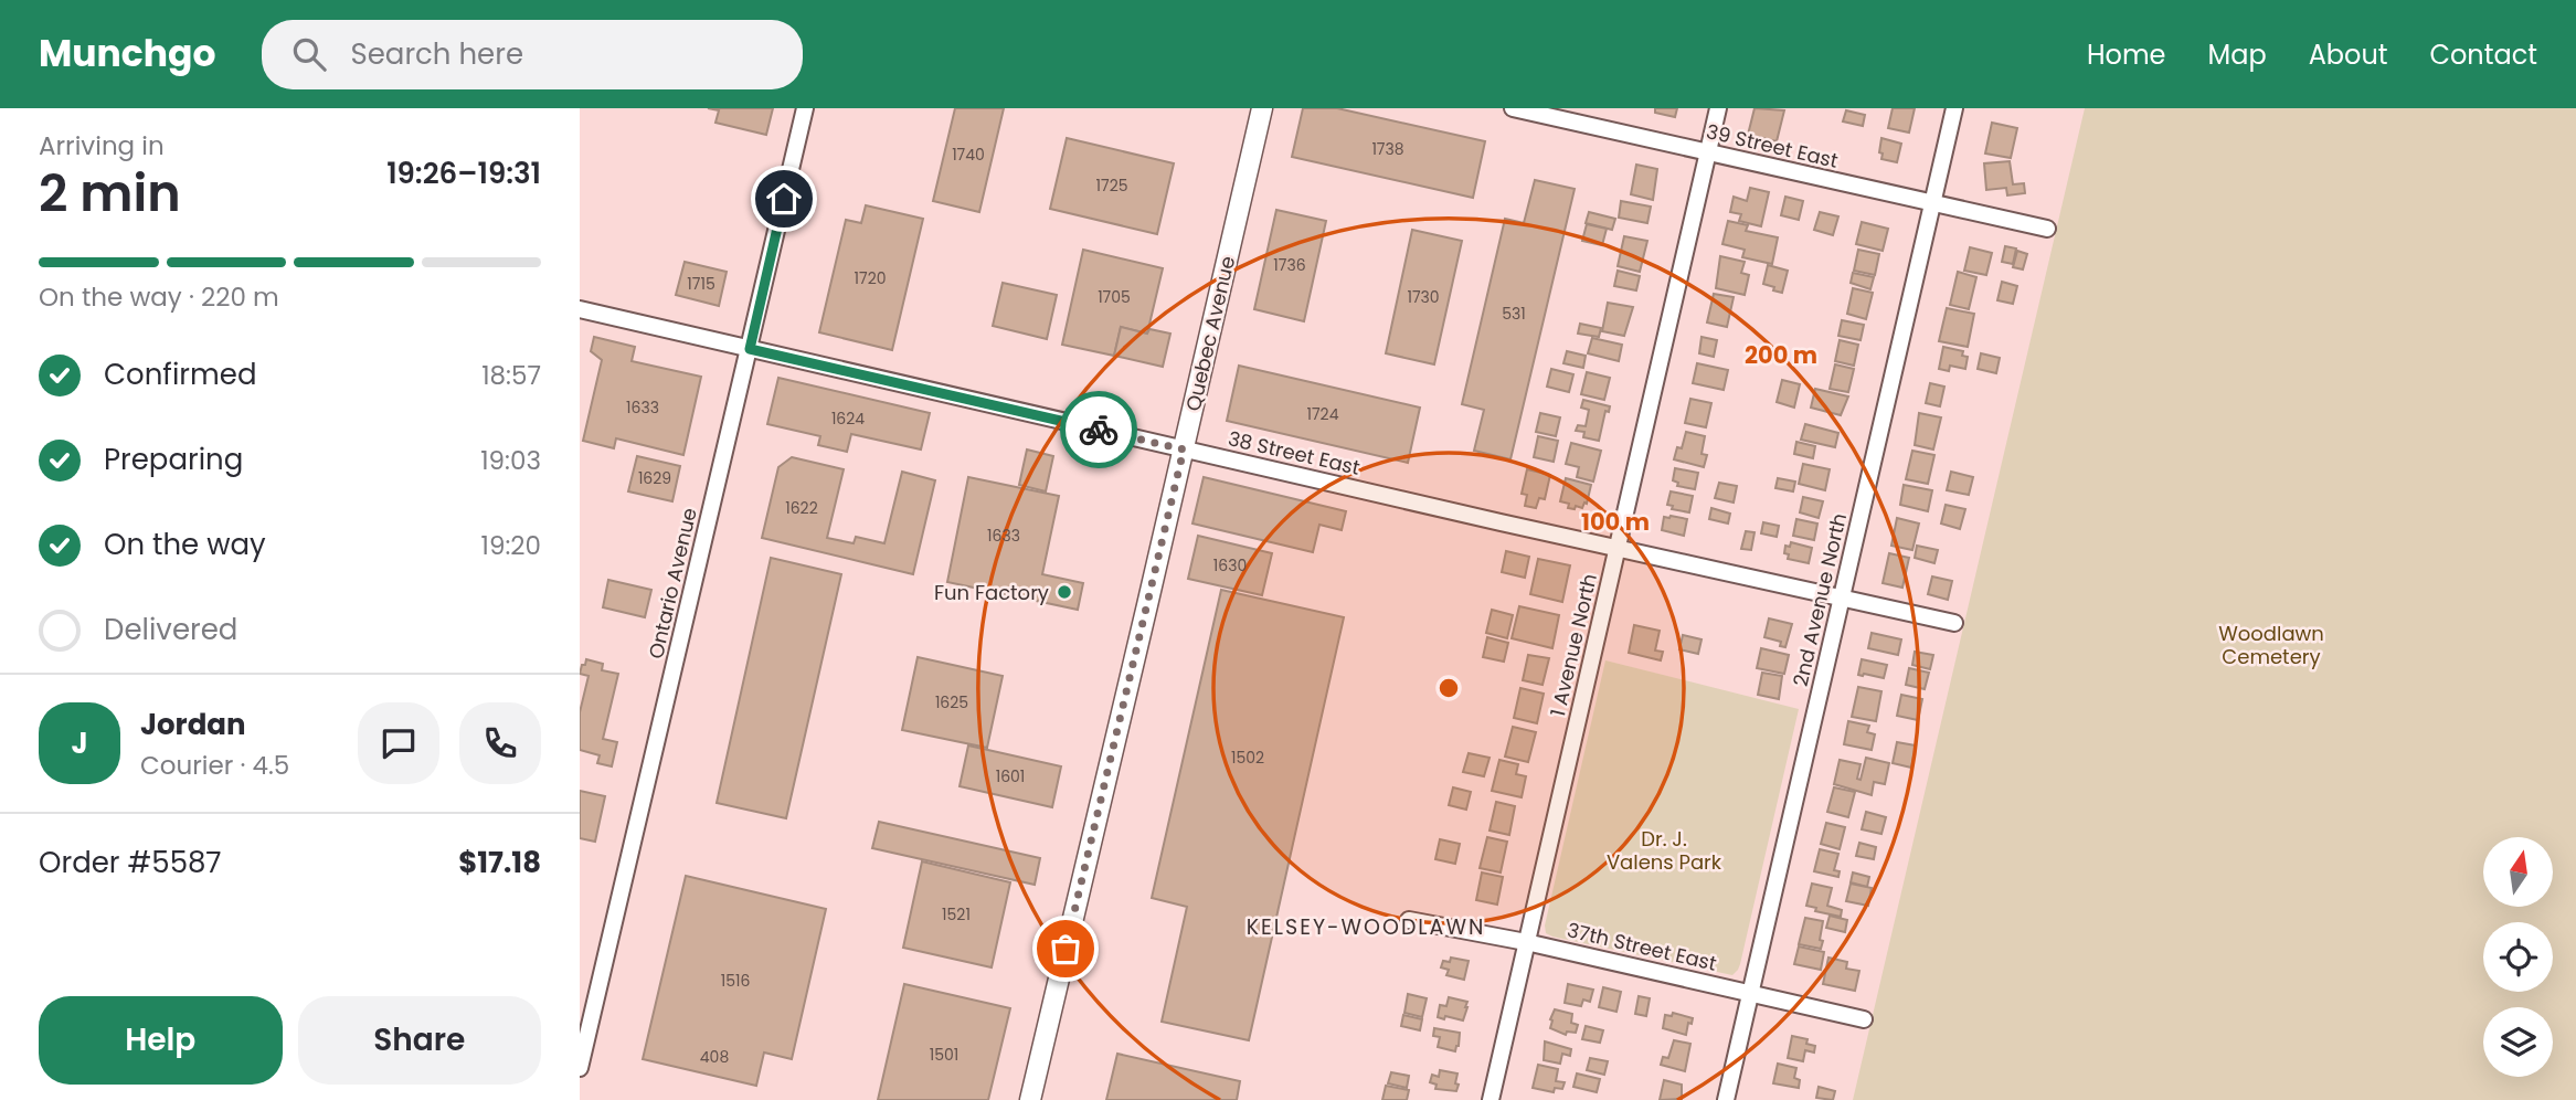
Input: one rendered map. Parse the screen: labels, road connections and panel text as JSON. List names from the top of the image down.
{
  "streets": {
    "street": [
      "39 Street East",
      "Quebec Avenue",
      "38 Street East",
      "Ontario Avenue",
      "2nd Avenue North",
      "1 Avenue North",
      "37th Street East"
    ]
  },
  "crossings": [
    ["39 Street East", "2nd Avenue North"],
    ["39 Street East", "1 Avenue North"],
    ["Quebec Avenue", "38 Street East"],
    ["38 Street East", "Ontario Avenue"],
    ["38 Street East", "2nd Avenue North"],
    ["38 Street East", "1 Avenue North"],
    ["2nd Avenue North", "37th Street East"],
    ["1 Avenue North", "37th Street East"]
  ],
  "districts": ["KELSEY-WOODLAWN"],
  "parks": ["Woodlawn Cemetery", "Dr. J. Valens Park"],
  "places": ["Fun Factory"],
  "house_numbers": [
    "1738",
    "1740",
    "1725",
    "1736",
    "1720",
    "1715",
    "1705",
    "1730",
    "531",
    "1633",
    "1724",
    "1624",
    "1629",
    "1622",
    "1633",
    "1630",
    "1625",
    "1502",
    "1601",
    "1521",
    "1516",
    "1501",
    "408"
  ],
  "north": "top",
  "page": {
    "header": "Munchgo",
    "search": "Search here",
    "nav": [
      "Home",
      "Map",
      "About",
      "Contact"
    ],
    "heading": ["2 min", "Arriving in", "19:26–19:31"],
    "panel": [
      "Jordan",
      "Courier · 4.5",
      "Order #5587",
      "$17.18"
    ],
    "bar": "On the way · 220 m",
    "list": [
      ["Confirmed", "18:57"],
      ["Preparing", "19:03"],
      ["On the way", "19:20"],
      "Delivered"
    ],
    "round": "J",
    "buttons": ["Help", "Share"]
  },
  "rings": ["200 m", "100 m"]
}
